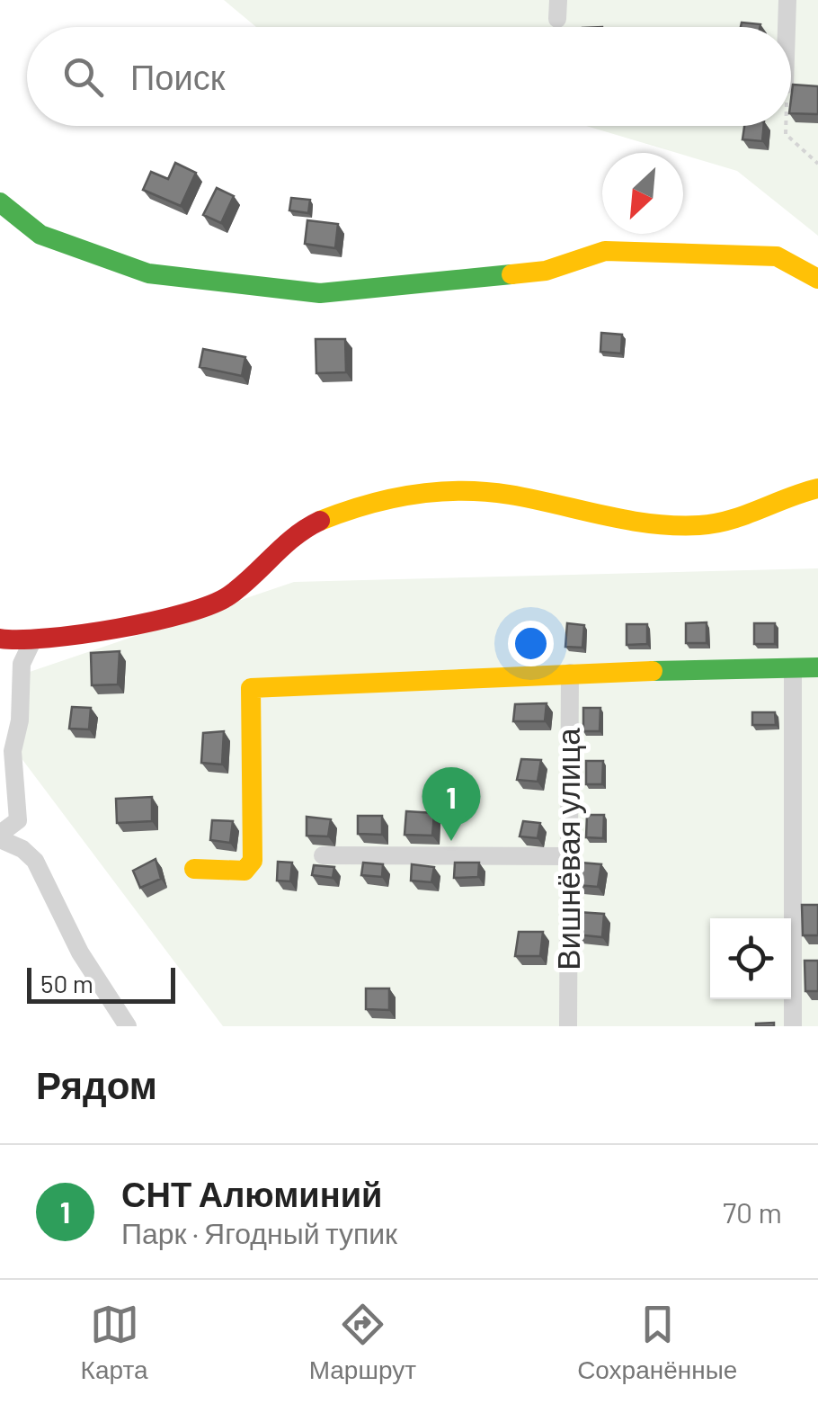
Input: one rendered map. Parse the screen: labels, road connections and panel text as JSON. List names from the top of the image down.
{
  "streets": {
    "street": ["Вишнёвая улица"]
  },
  "scale_bar": "50 m",
  "north": "bottom left",
  "page": {
    "search": "Поиск",
    "pins": "1",
    "scale": "50 m",
    "heading": "Рядом",
    "list": [
      {
        "mark": "1",
        "name": "СНТ Алюминий",
        "note": "Парк · Ягодный тупик",
        "value": "70 m"
      }
    ],
    "nav": ["Карта", "Маршрут", "Сохранённые"]
  }
}
